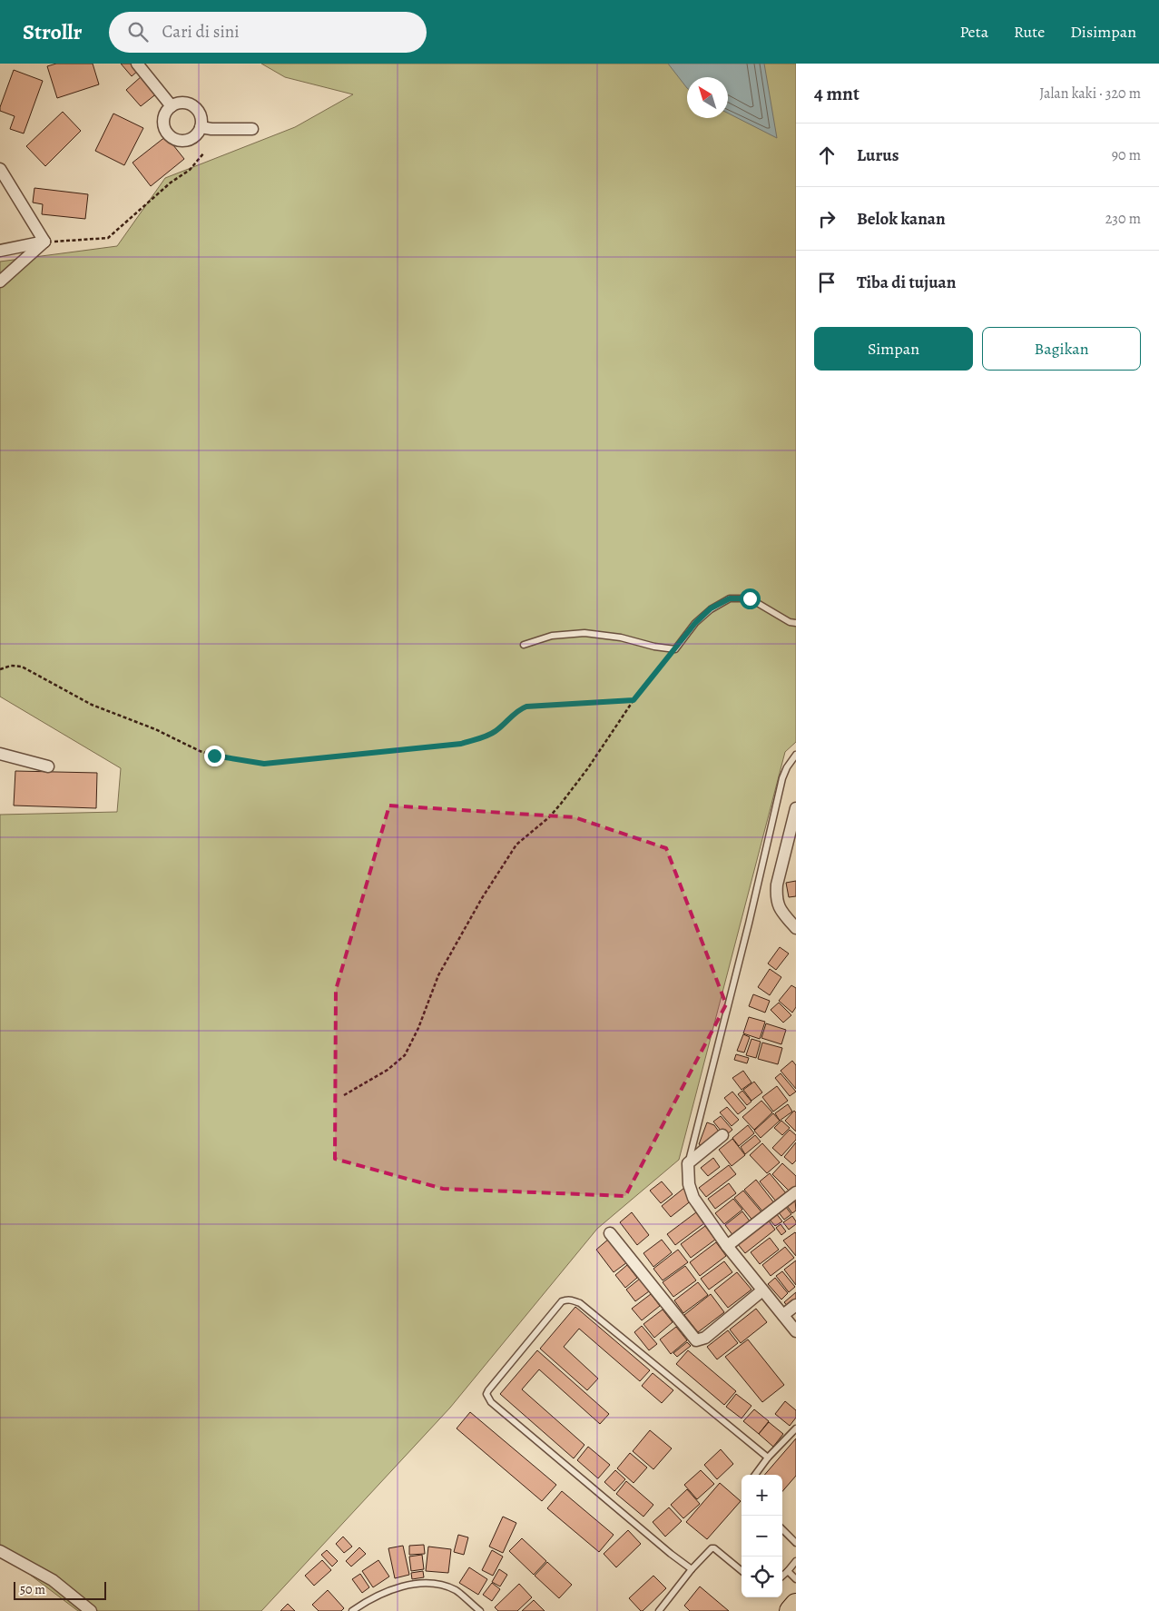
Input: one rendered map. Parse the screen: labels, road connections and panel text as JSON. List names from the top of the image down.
{
  "scale_bar": "50 m",
  "north": "top left",
  "page": {
    "header": "Strollr",
    "search": "Cari di sini",
    "nav": ["Peta", "Rute", "Disimpan"],
    "heading": ["4 mnt", "Jalan kaki · 320 m"],
    "list": [
      ["Lurus", "90 m"],
      ["Belok kanan", "230 m"],
      "Tiba di tujuan"
    ],
    "buttons": ["Simpan", "Bagikan"],
    "map_buttons": ["+", "−"],
    "scale": "50 m"
  }
}
